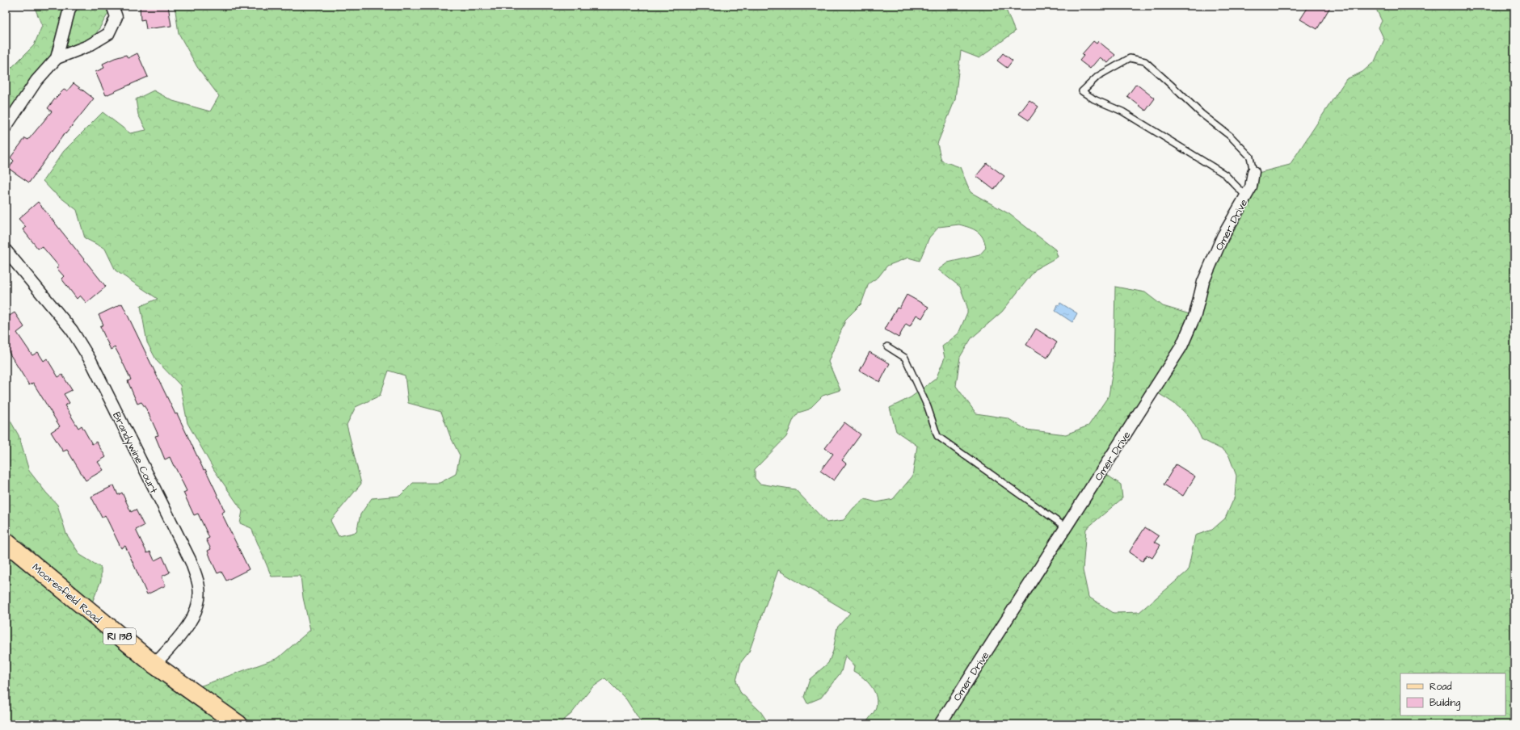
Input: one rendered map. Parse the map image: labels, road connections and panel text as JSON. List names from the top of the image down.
{
  "streets": {
    "main road": ["Mooresfield Road", "RI 138"],
    "street": ["Omer Drive", "Brandywine Court"]
  },
  "crossings": [
    ["Brandywine Court", "Mooresfield Road"]
  ],
  "legend": ["Road", "Building"]
}
